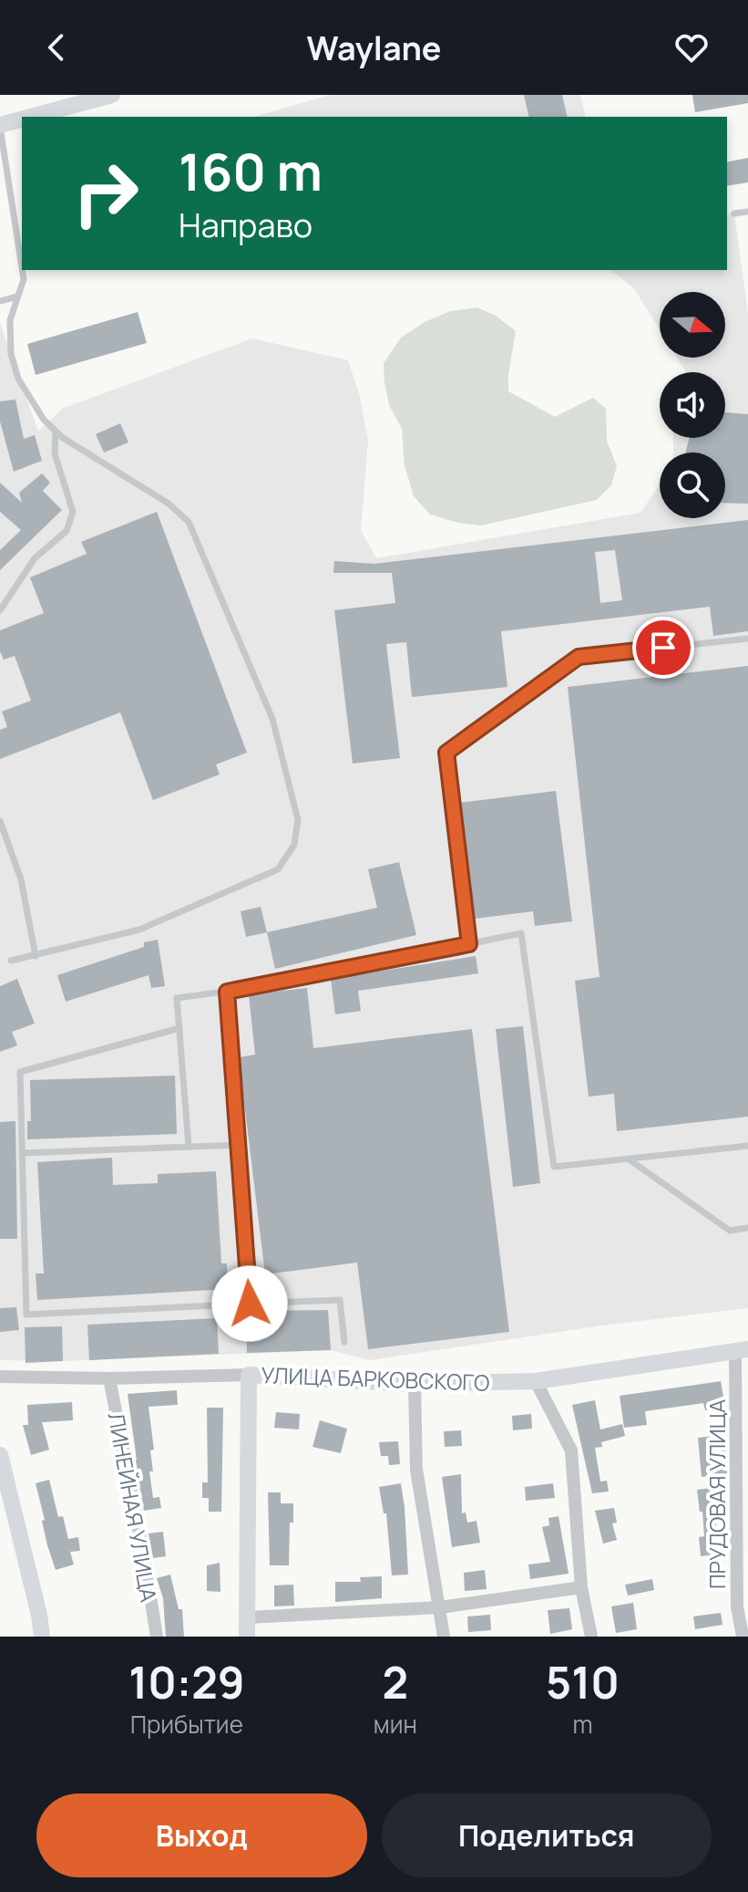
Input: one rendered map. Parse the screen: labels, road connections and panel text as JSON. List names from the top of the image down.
{
  "streets": {
    "street": ["УЛИЦА БАРКОВСКОГО", "ПРУДОВАЯ УЛИЦА", "ЛИНЕЙНАЯ УЛИЦА"]
  },
  "crossings": [
    ["УЛИЦА БАРКОВСКОГО", "ПРУДОВАЯ УЛИЦА"],
    ["УЛИЦА БАРКОВСКОГО", "ЛИНЕЙНАЯ УЛИЦА"]
  ],
  "north": "right",
  "page": {
    "header": "Waylane",
    "turn": ["160 m", "Направо"],
    "eta": [
      "10:29",
      "Прибытие",
      "2",
      "мин",
      "510",
      "m"
    ],
    "buttons": ["Выход", "Поделиться"]
  }
}
